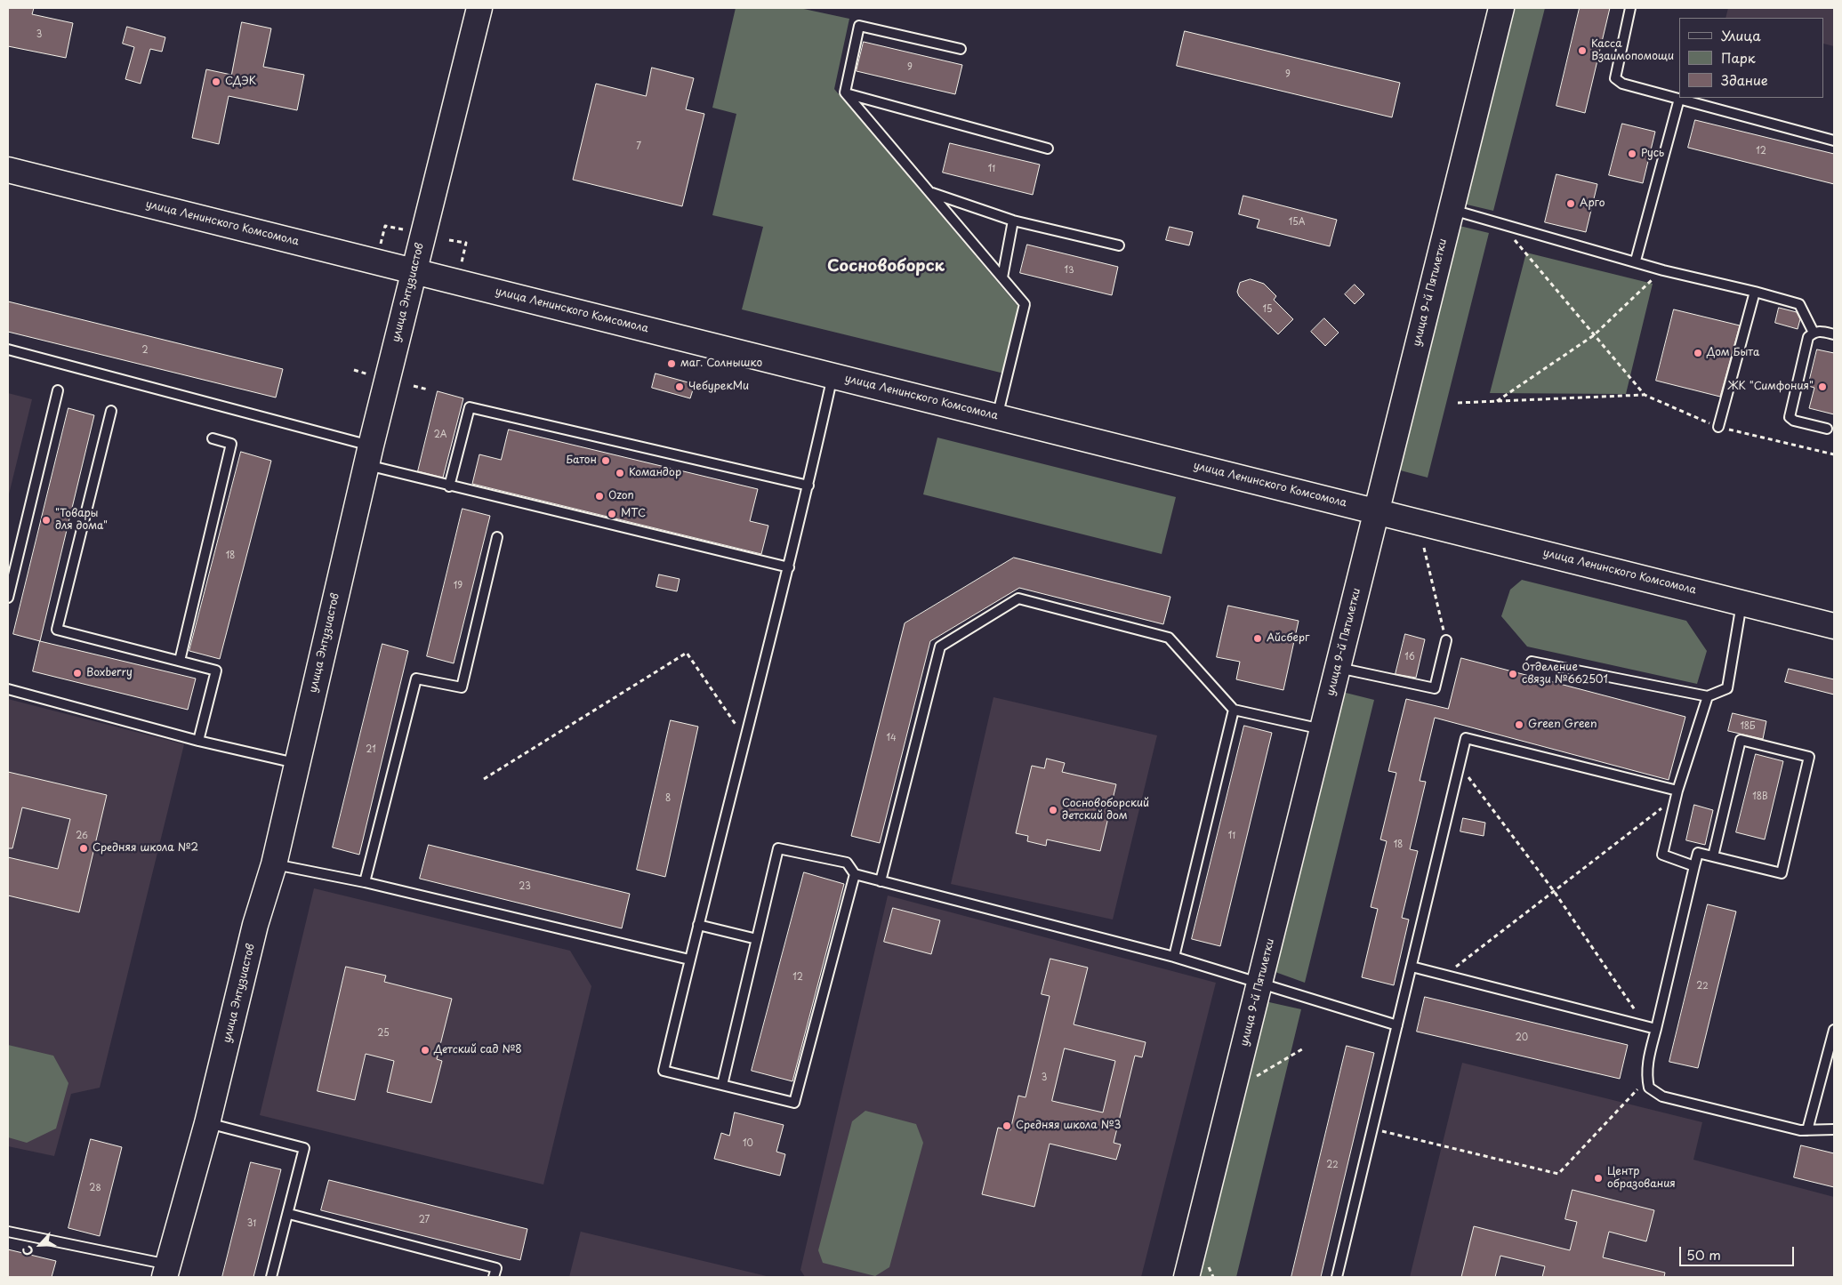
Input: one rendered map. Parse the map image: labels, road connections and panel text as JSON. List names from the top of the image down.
{
  "streets": {
    "street": ["улица Ленинского Комсомола", "улица Энтузиастов", "улица 9-й Пятилетки"]
  },
  "crossings": [
    ["улица Ленинского Комсомола", "улица Энтузиастов"],
    ["улица Ленинского Комсомола", "улица 9-й Пятилетки"]
  ],
  "districts": ["Сосновоборск"],
  "places": [
    "Касса Взаимопомощи",
    "СДЭК",
    "Русь",
    "Арго",
    "Дом Быта",
    "маг. Солнышко",
    "ЧебурекМи",
    "ЖК \"Симфония\"",
    "Батон",
    "Командор",
    "Ozon",
    "МТС",
    "\"Товары для дома\"",
    "Айсберг",
    "Boxberry",
    "Отделение связи №662501",
    "Green Green",
    "Сосновоборский детский дом",
    "Средняя школа №2",
    "Детский сад №8",
    "Средняя школа №3",
    "Центр образования"
  ],
  "house_numbers": [
    "3",
    "9",
    "9",
    "7",
    "12",
    "11",
    "15А",
    "13",
    "15",
    "2",
    "2А",
    "18",
    "19",
    "16",
    "18Б",
    "14",
    "21",
    "18В",
    "8",
    "26",
    "11",
    "18",
    "23",
    "12",
    "22",
    "25",
    "20",
    "3",
    "10",
    "22",
    "28",
    "27",
    "31"
  ],
  "legend": ["Улица", "Парк", "Здание"],
  "scale_bar": "50 m",
  "north": "bottom left"
}
